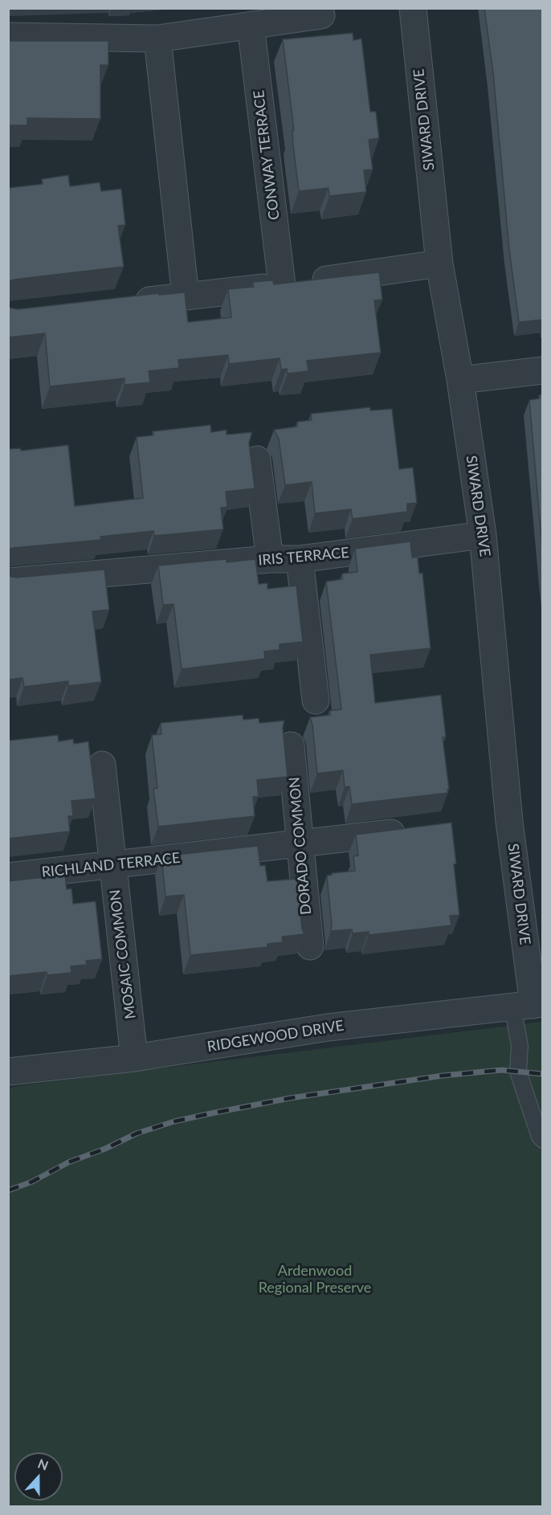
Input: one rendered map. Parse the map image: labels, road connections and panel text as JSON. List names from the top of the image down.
{
  "streets": {
    "street": [
      "SIWARD DRIVE",
      "CONWAY TERRACE",
      "IRIS TERRACE",
      "DORADO COMMON",
      "RICHLAND TERRACE",
      "MOSAIC COMMON",
      "RIDGEWOOD DRIVE"
    ]
  },
  "crossings": [
    ["SIWARD DRIVE", "IRIS TERRACE"],
    ["SIWARD DRIVE", "RIDGEWOOD DRIVE"],
    ["DORADO COMMON", "RICHLAND TERRACE"],
    ["RICHLAND TERRACE", "MOSAIC COMMON"],
    ["MOSAIC COMMON", "RIDGEWOOD DRIVE"]
  ],
  "parks": ["Ardenwood Regional Preserve"],
  "north": "top"
}
